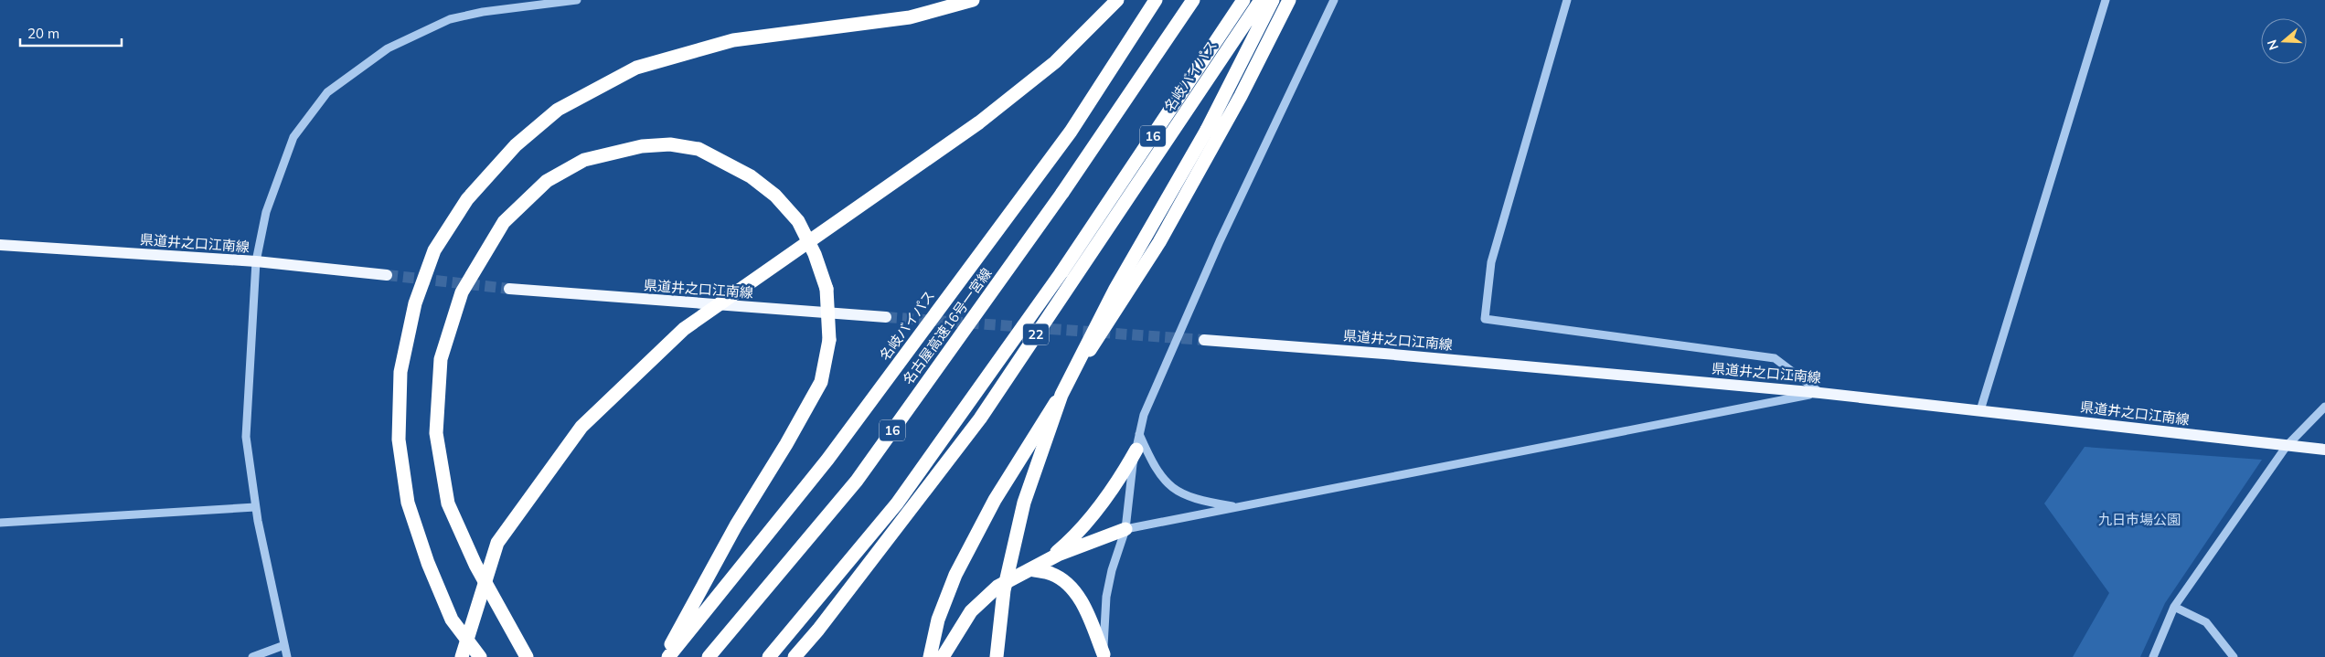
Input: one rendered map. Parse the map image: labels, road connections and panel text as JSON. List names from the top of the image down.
{
  "streets": {
    "highway": [
      "名岐バイパス",
      "16",
      "名古屋高速16号一宮線",
      "22"
    ],
    "main road": ["県道井之口江南線"]
  },
  "parks": ["九日市場公園"],
  "scale_bar": "20 m",
  "north": "left"
}
